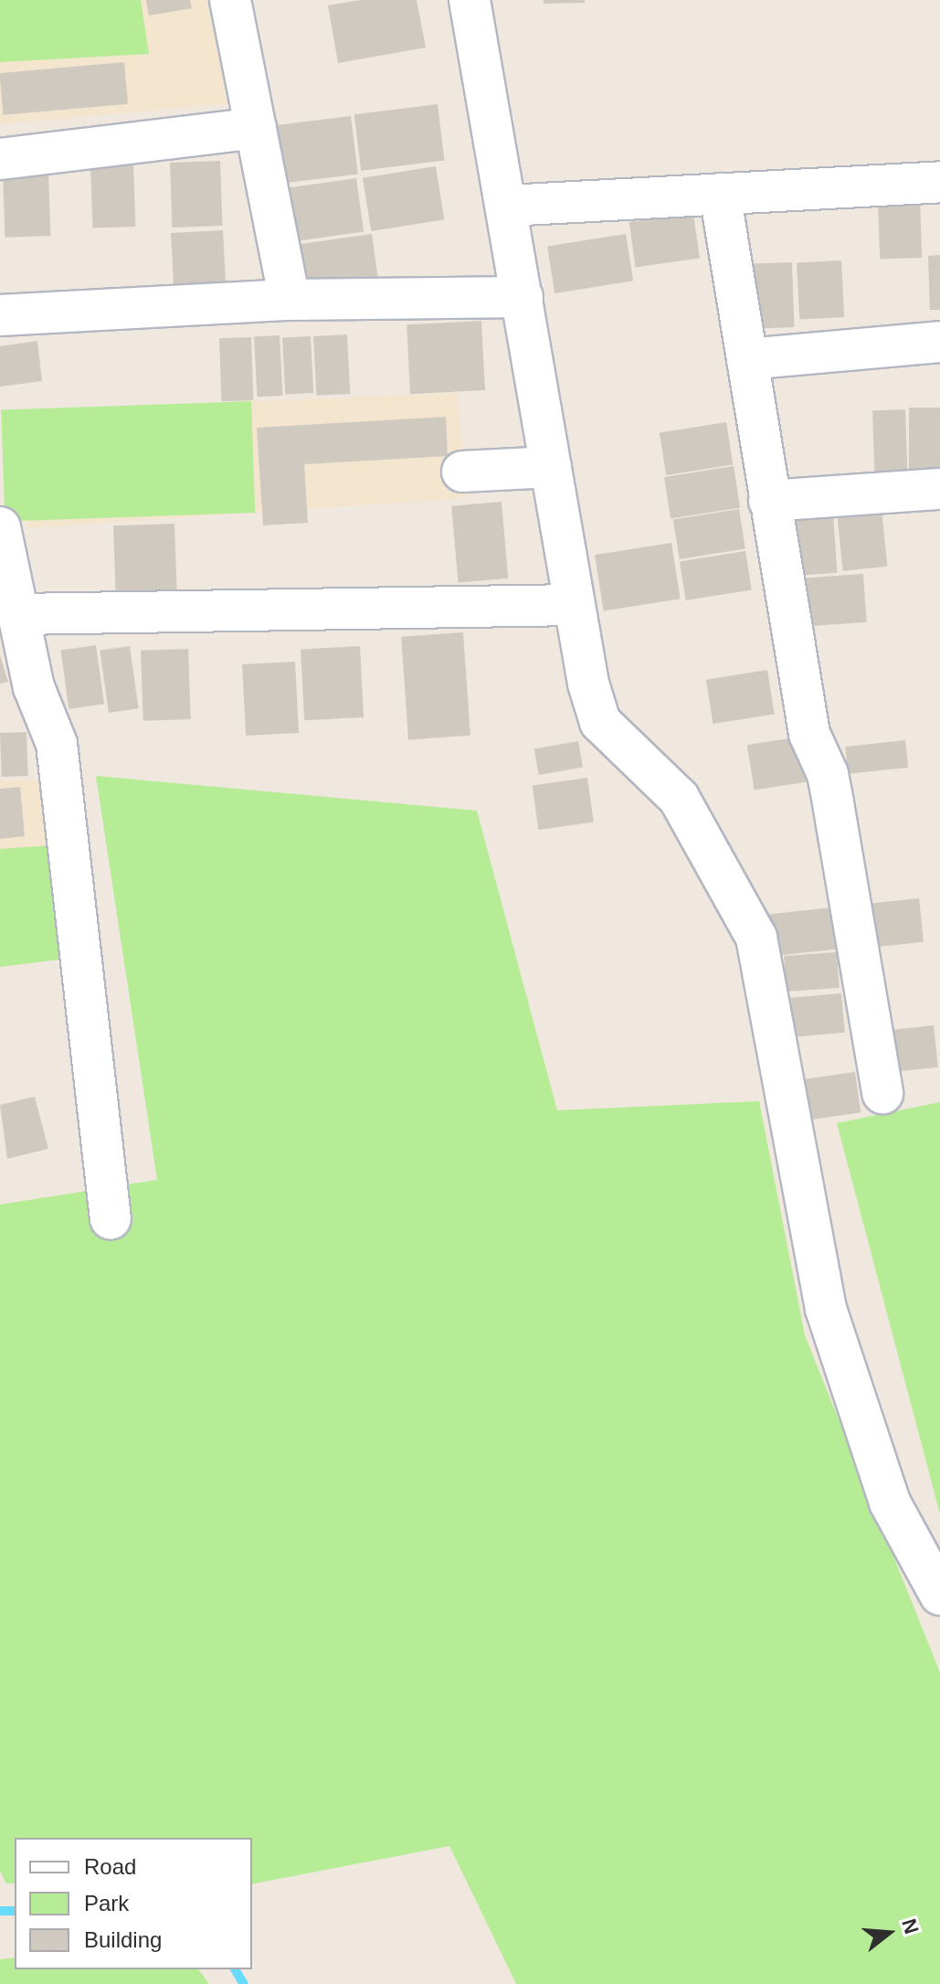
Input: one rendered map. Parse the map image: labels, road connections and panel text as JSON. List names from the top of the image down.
{
  "legend": ["Road", "Park", "Building"],
  "north": "right"
}
